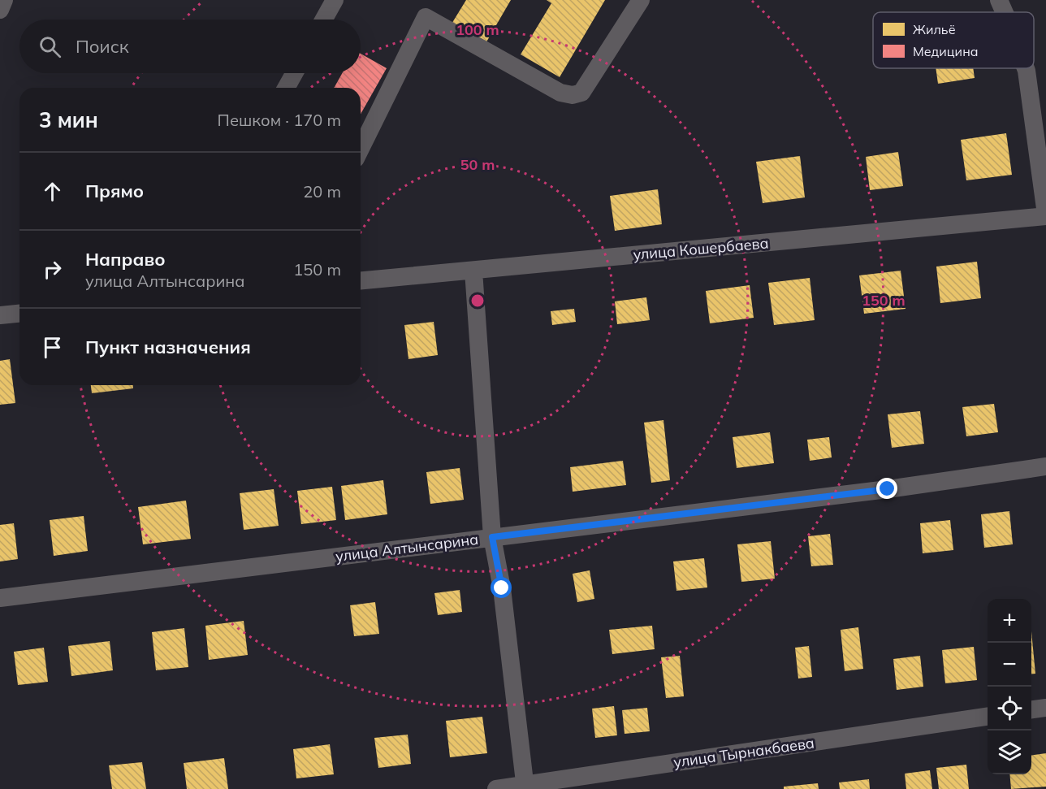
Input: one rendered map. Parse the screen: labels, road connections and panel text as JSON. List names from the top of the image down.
{
  "streets": {
    "street": ["улица Кошербаева", "улица Алтынсарина", "улица Тырнакбаева"]
  },
  "legend": ["Жильё", "Медицина"],
  "page": {
    "search": "Поиск",
    "heading": ["3 мин", "Пешком · 170 m"],
    "list": [
      ["Прямо", "20 m"],
      ["Направо", "улица Алтынсарина", "150 m"],
      "Пункт назначения"
    ],
    "map_buttons": ["+", "−"]
  },
  "rings": ["100 m", "50 m", "150 m"]
}
